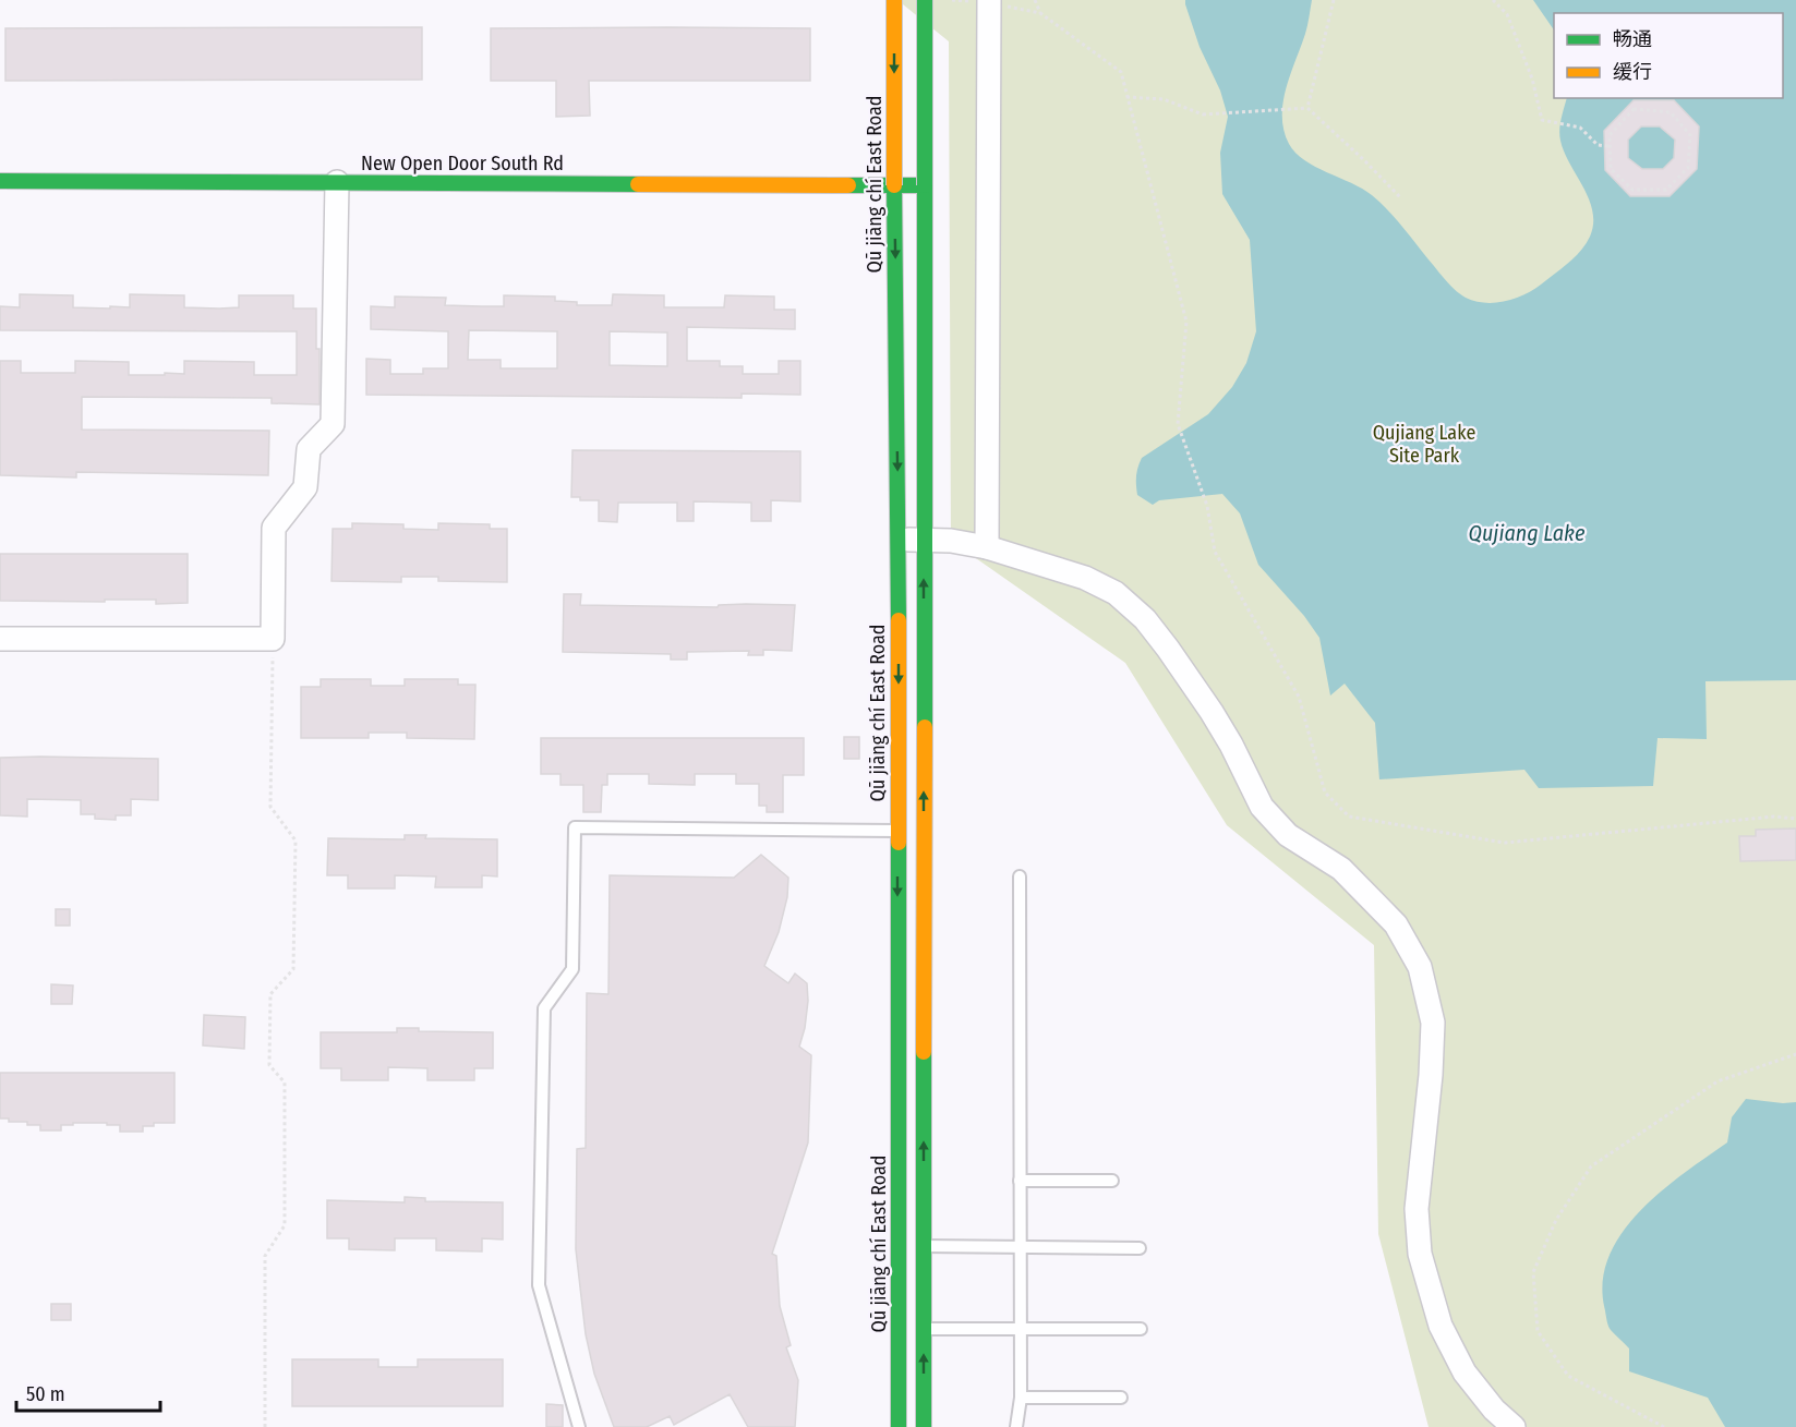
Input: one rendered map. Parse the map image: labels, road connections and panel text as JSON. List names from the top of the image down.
{
  "streets": {
    "main road": ["New Open Door South Rd", "Qū jiāng chí East Road"]
  },
  "crossings": [
    ["New Open Door South Rd", "Qū jiāng chí East Road"]
  ],
  "water": ["Qujiang Lake"],
  "parks": ["Qujiang Lake Site Park"],
  "legend": ["畅通", "缓行"],
  "scale_bar": "50 m"
}
